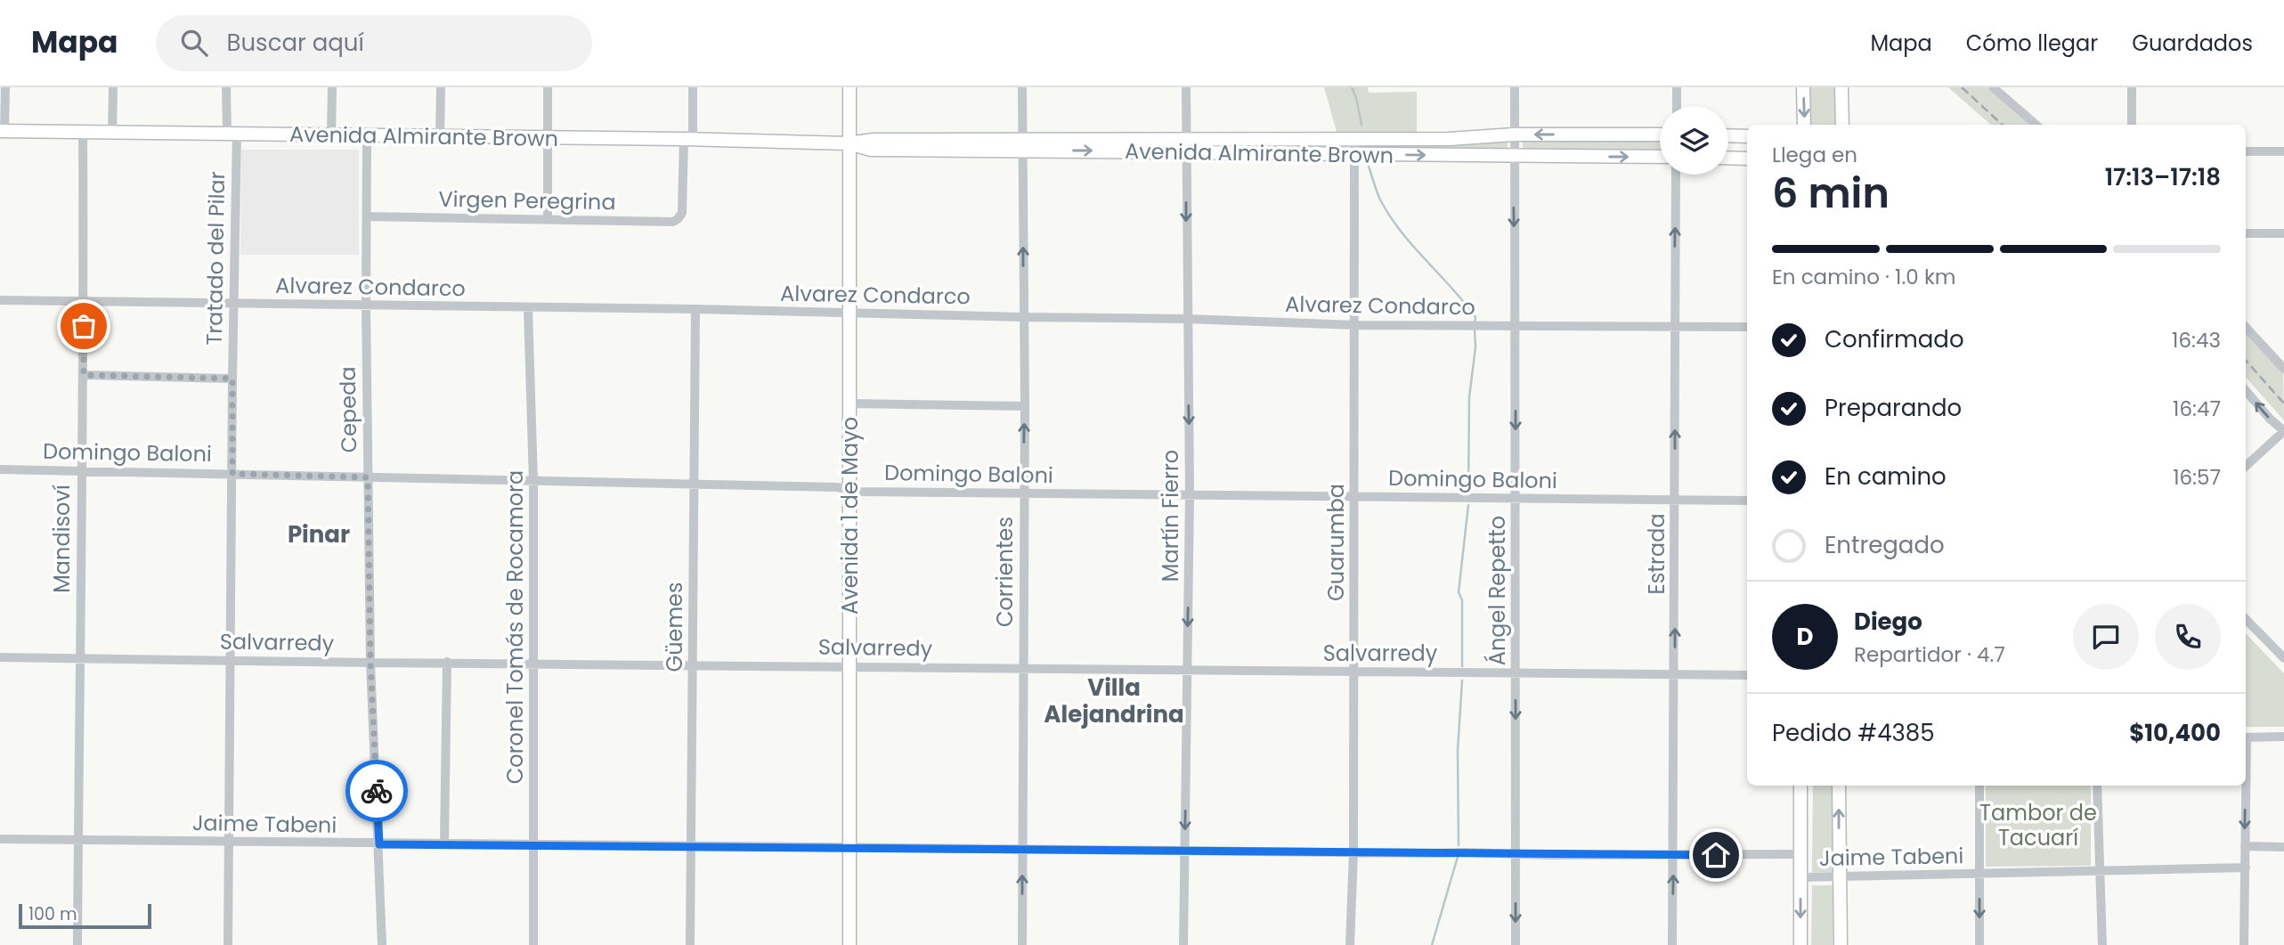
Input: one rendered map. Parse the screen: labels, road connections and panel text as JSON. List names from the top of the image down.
{
  "streets": {
    "main road": ["Avenida Almirante Brown", "Avenida 1 de Mayo"],
    "street": [
      "Virgen Peregrina",
      "Tratado del Pilar",
      "Alvarez Condarco",
      "Cepeda",
      "Domingo Baloni",
      "Martín Fierro",
      "Mandisoví",
      "Guarumba",
      "Estrada",
      "Corrientes",
      "Ángel Repetto",
      "Coronel Tomás de Rocamora",
      "Güemes",
      "Salvarredy",
      "Jaime Tabeni"
    ]
  },
  "crossings": [
    ["Avenida Almirante Brown", "Virgen Peregrina"],
    ["Avenida Almirante Brown", "Tratado del Pilar"],
    ["Avenida Almirante Brown", "Cepeda"],
    ["Avenida Almirante Brown", "Avenida 1 de Mayo"],
    ["Avenida Almirante Brown", "Martín Fierro"],
    ["Avenida Almirante Brown", "Mandisoví"],
    ["Avenida Almirante Brown", "Guarumba"],
    ["Avenida Almirante Brown", "Corrientes"],
    ["Avenida Almirante Brown", "Ángel Repetto"],
    ["Virgen Peregrina", "Cepeda"],
    ["Tratado del Pilar", "Alvarez Condarco"],
    ["Tratado del Pilar", "Domingo Baloni"],
    ["Tratado del Pilar", "Salvarredy"],
    ["Tratado del Pilar", "Jaime Tabeni"],
    ["Alvarez Condarco", "Cepeda"],
    ["Alvarez Condarco", "Avenida 1 de Mayo"],
    ["Alvarez Condarco", "Martín Fierro"],
    ["Alvarez Condarco", "Mandisoví"],
    ["Alvarez Condarco", "Guarumba"],
    ["Alvarez Condarco", "Estrada"],
    ["Alvarez Condarco", "Corrientes"],
    ["Alvarez Condarco", "Ángel Repetto"],
    ["Alvarez Condarco", "Coronel Tomás de Rocamora"],
    ["Alvarez Condarco", "Güemes"],
    ["Cepeda", "Domingo Baloni"],
    ["Cepeda", "Salvarredy"],
    ["Cepeda", "Jaime Tabeni"],
    ["Domingo Baloni", "Avenida 1 de Mayo"],
    ["Domingo Baloni", "Martín Fierro"],
    ["Domingo Baloni", "Mandisoví"],
    ["Domingo Baloni", "Guarumba"],
    ["Domingo Baloni", "Estrada"],
    ["Domingo Baloni", "Corrientes"],
    ["Domingo Baloni", "Ángel Repetto"],
    ["Domingo Baloni", "Coronel Tomás de Rocamora"],
    ["Domingo Baloni", "Güemes"],
    ["Avenida 1 de Mayo", "Salvarredy"],
    ["Avenida 1 de Mayo", "Jaime Tabeni"],
    ["Martín Fierro", "Salvarredy"],
    ["Martín Fierro", "Jaime Tabeni"],
    ["Mandisoví", "Salvarredy"],
    ["Mandisoví", "Jaime Tabeni"],
    ["Guarumba", "Salvarredy"],
    ["Guarumba", "Jaime Tabeni"],
    ["Estrada", "Salvarredy"],
    ["Estrada", "Jaime Tabeni"],
    ["Corrientes", "Salvarredy"],
    ["Corrientes", "Jaime Tabeni"],
    ["Ángel Repetto", "Salvarredy"],
    ["Ángel Repetto", "Jaime Tabeni"],
    ["Coronel Tomás de Rocamora", "Salvarredy"],
    ["Coronel Tomás de Rocamora", "Jaime Tabeni"],
    ["Güemes", "Salvarredy"],
    ["Güemes", "Jaime Tabeni"]
  ],
  "one_way": [
    "Martín Fierro",
    "Estrada",
    "Corrientes",
    "Ángel Repetto"
  ],
  "districts": ["Pinar", "Villa Alejandrina"],
  "parks": ["Tambor de Tacuarí"],
  "scale_bar": "100 m",
  "page": {
    "header": "Mapa",
    "search": "Buscar aquí",
    "nav": ["Mapa", "Cómo llegar", "Guardados"],
    "heading": ["6 min", "Llega en", "17:13–17:18"],
    "panel": [
      "Diego",
      "Repartidor · 4.7",
      "Pedido #4385",
      "$10,400"
    ],
    "bar": "En camino · 1.0 km",
    "list": [
      ["Confirmado", "16:43"],
      ["Preparando", "16:47"],
      ["En camino", "16:57"],
      "Entregado"
    ],
    "round": "D",
    "scale": "100 m"
  }
}
